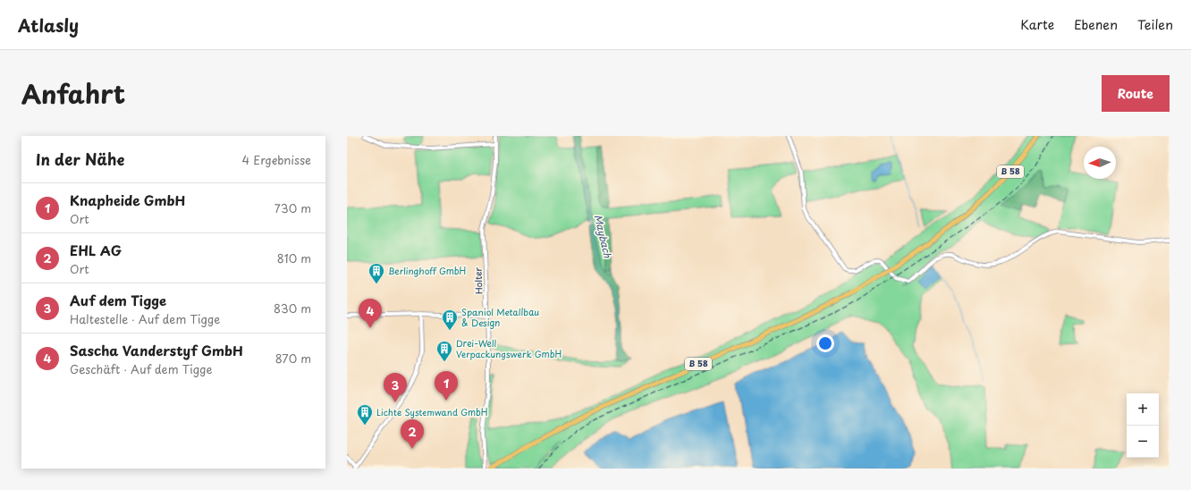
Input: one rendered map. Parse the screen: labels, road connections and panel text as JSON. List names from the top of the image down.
{
  "streets": {
    "main road": ["B 58"],
    "street": ["Holter"]
  },
  "water": ["Maybach"],
  "places": {
    "building": [
      "Berlinghoff GmbH",
      "Spaniol Metallbau & Design",
      "Drei-Well Verpackungswerk GmbH",
      "Lichte Systemwand GmbH"
    ]
  },
  "north": "left",
  "page": {
    "header": "Atlasly",
    "nav": ["Karte", "Ebenen", "Teilen"],
    "title": "Anfahrt",
    "buttons": "Route",
    "heading": ["In der Nähe", "4 Ergebnisse"],
    "list": [
      {
        "mark": "1",
        "name": "Knapheide GmbH",
        "note": "Ort",
        "value": "730 m"
      },
      {
        "mark": "2",
        "name": "EHL AG",
        "note": "Ort",
        "value": "810 m"
      },
      {
        "mark": "3",
        "name": "Auf dem Tigge",
        "note": "Haltestelle · Auf dem Tigge",
        "value": "830 m"
      },
      {
        "mark": "4",
        "name": "Sascha Vanderstyf GmbH",
        "note": "Geschäft · Auf dem Tigge",
        "value": "870 m"
      }
    ],
    "pins": [
      "4",
      "1",
      "3",
      "2"
    ],
    "map_buttons": ["+", "−"]
  }
}
